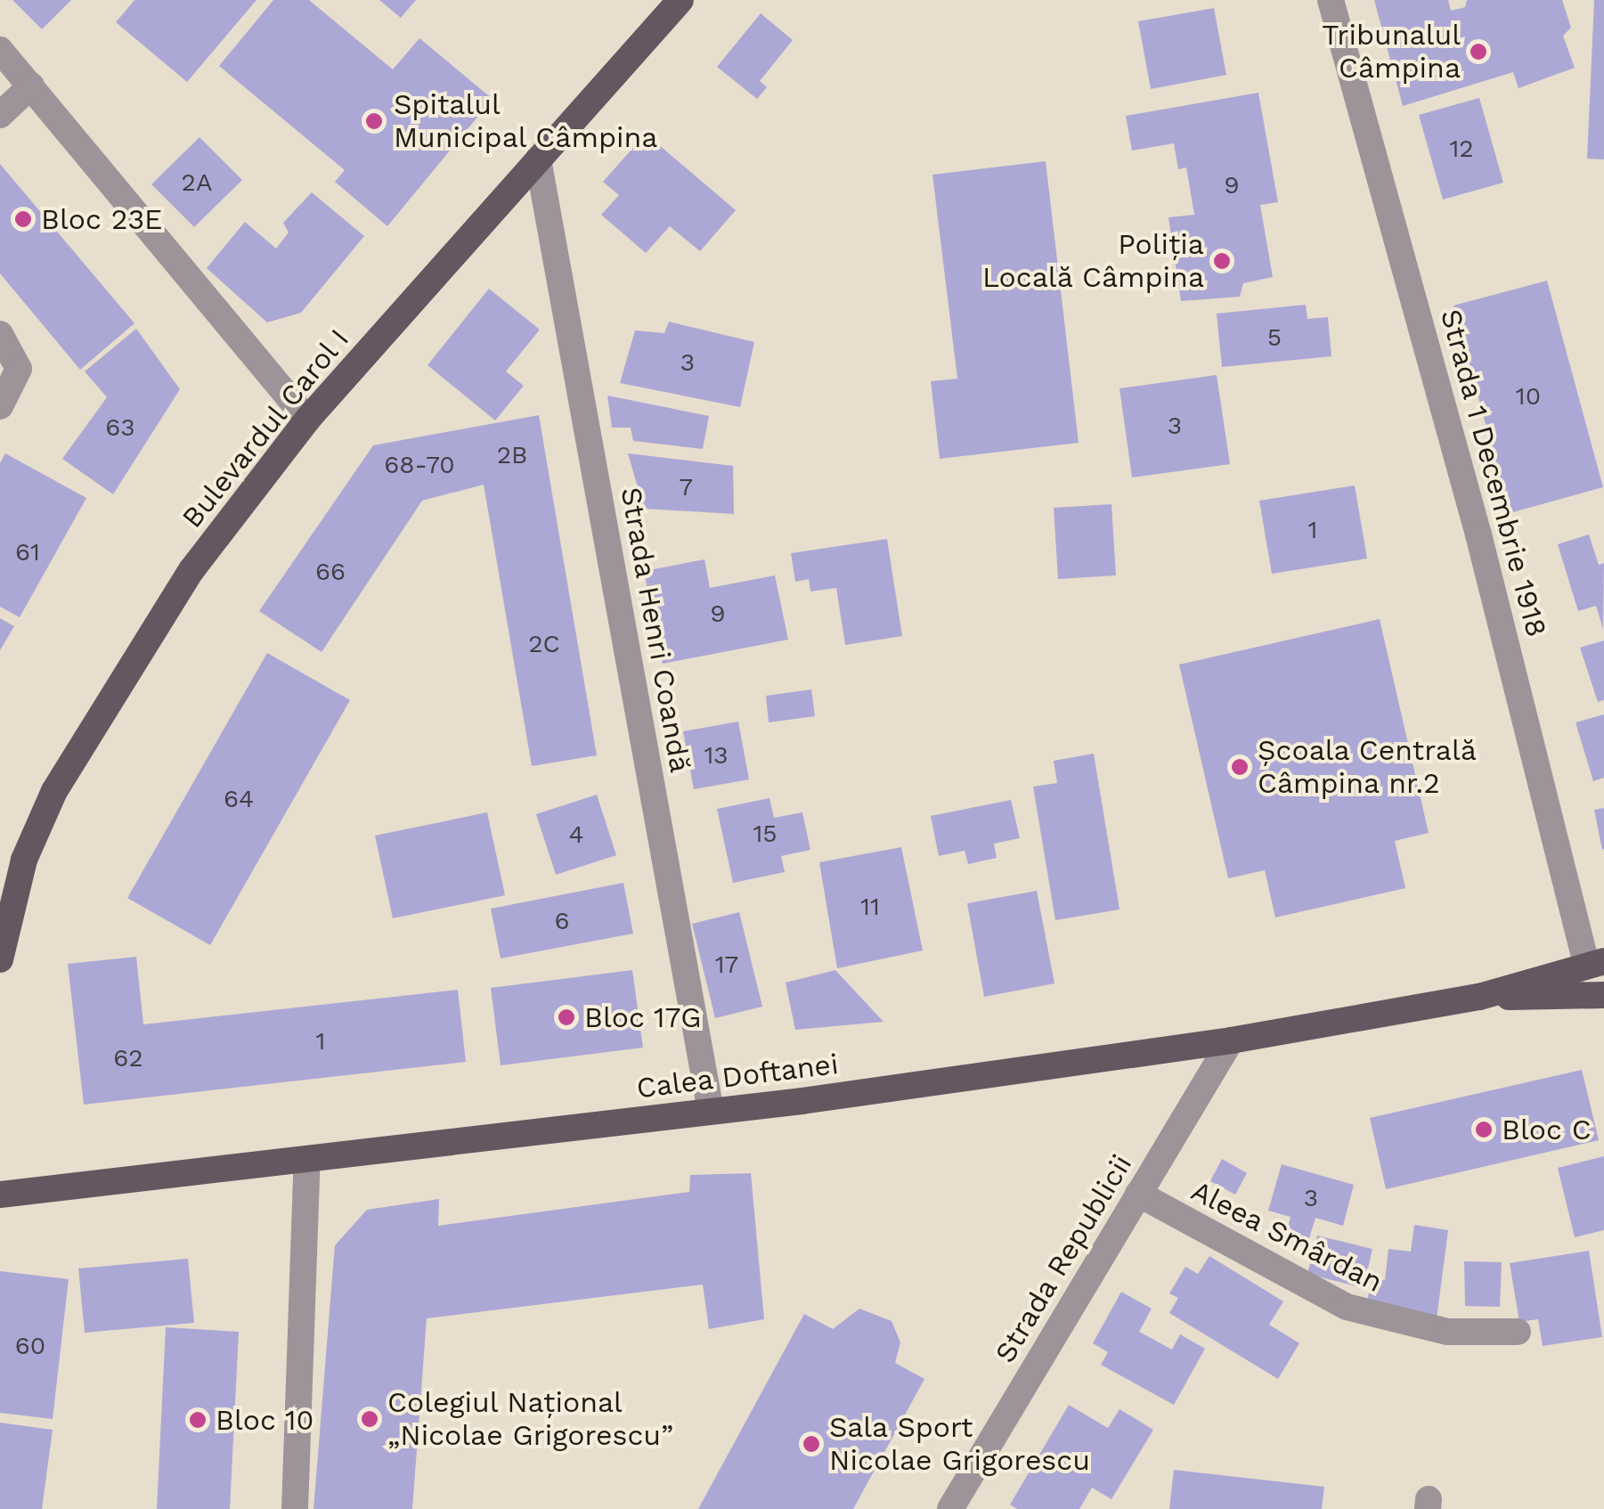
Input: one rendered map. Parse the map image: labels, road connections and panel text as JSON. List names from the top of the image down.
{
  "streets": {
    "main road": ["Bulevardul Carol I", "Calea Doftanei"],
    "street": [
      "Strada 1 Decembrie 1918",
      "Strada Henri Coandă",
      "Aleea Smârdan",
      "Strada Republicii"
    ]
  },
  "crossings": [
    ["Bulevardul Carol I", "Strada Henri Coandă"],
    ["Strada 1 Decembrie 1918", "Calea Doftanei"],
    ["Strada Henri Coandă", "Calea Doftanei"],
    ["Calea Doftanei", "Strada Republicii"],
    ["Aleea Smârdan", "Strada Republicii"]
  ],
  "places": [
    "Tribunalul Câmpina",
    "Spitalul Municipal Câmpina",
    "Bloc 23E",
    "Poliția Locală Câmpina",
    "Școala Centrală Câmpina nr.2",
    "Bloc 17G",
    "Bloc C",
    "Colegiul Național „Nicolae Grigorescu”",
    "Bloc 10",
    "Sala Sport Nicolae Grigorescu"
  ],
  "house_numbers": [
    "12",
    "2A",
    "9",
    "5",
    "3",
    "10",
    "3",
    "63",
    "2B",
    "68-70",
    "7",
    "1",
    "61",
    "66",
    "9",
    "2C",
    "13",
    "64",
    "15",
    "4",
    "11",
    "6",
    "17",
    "1",
    "62",
    "3",
    "60"
  ]
}
